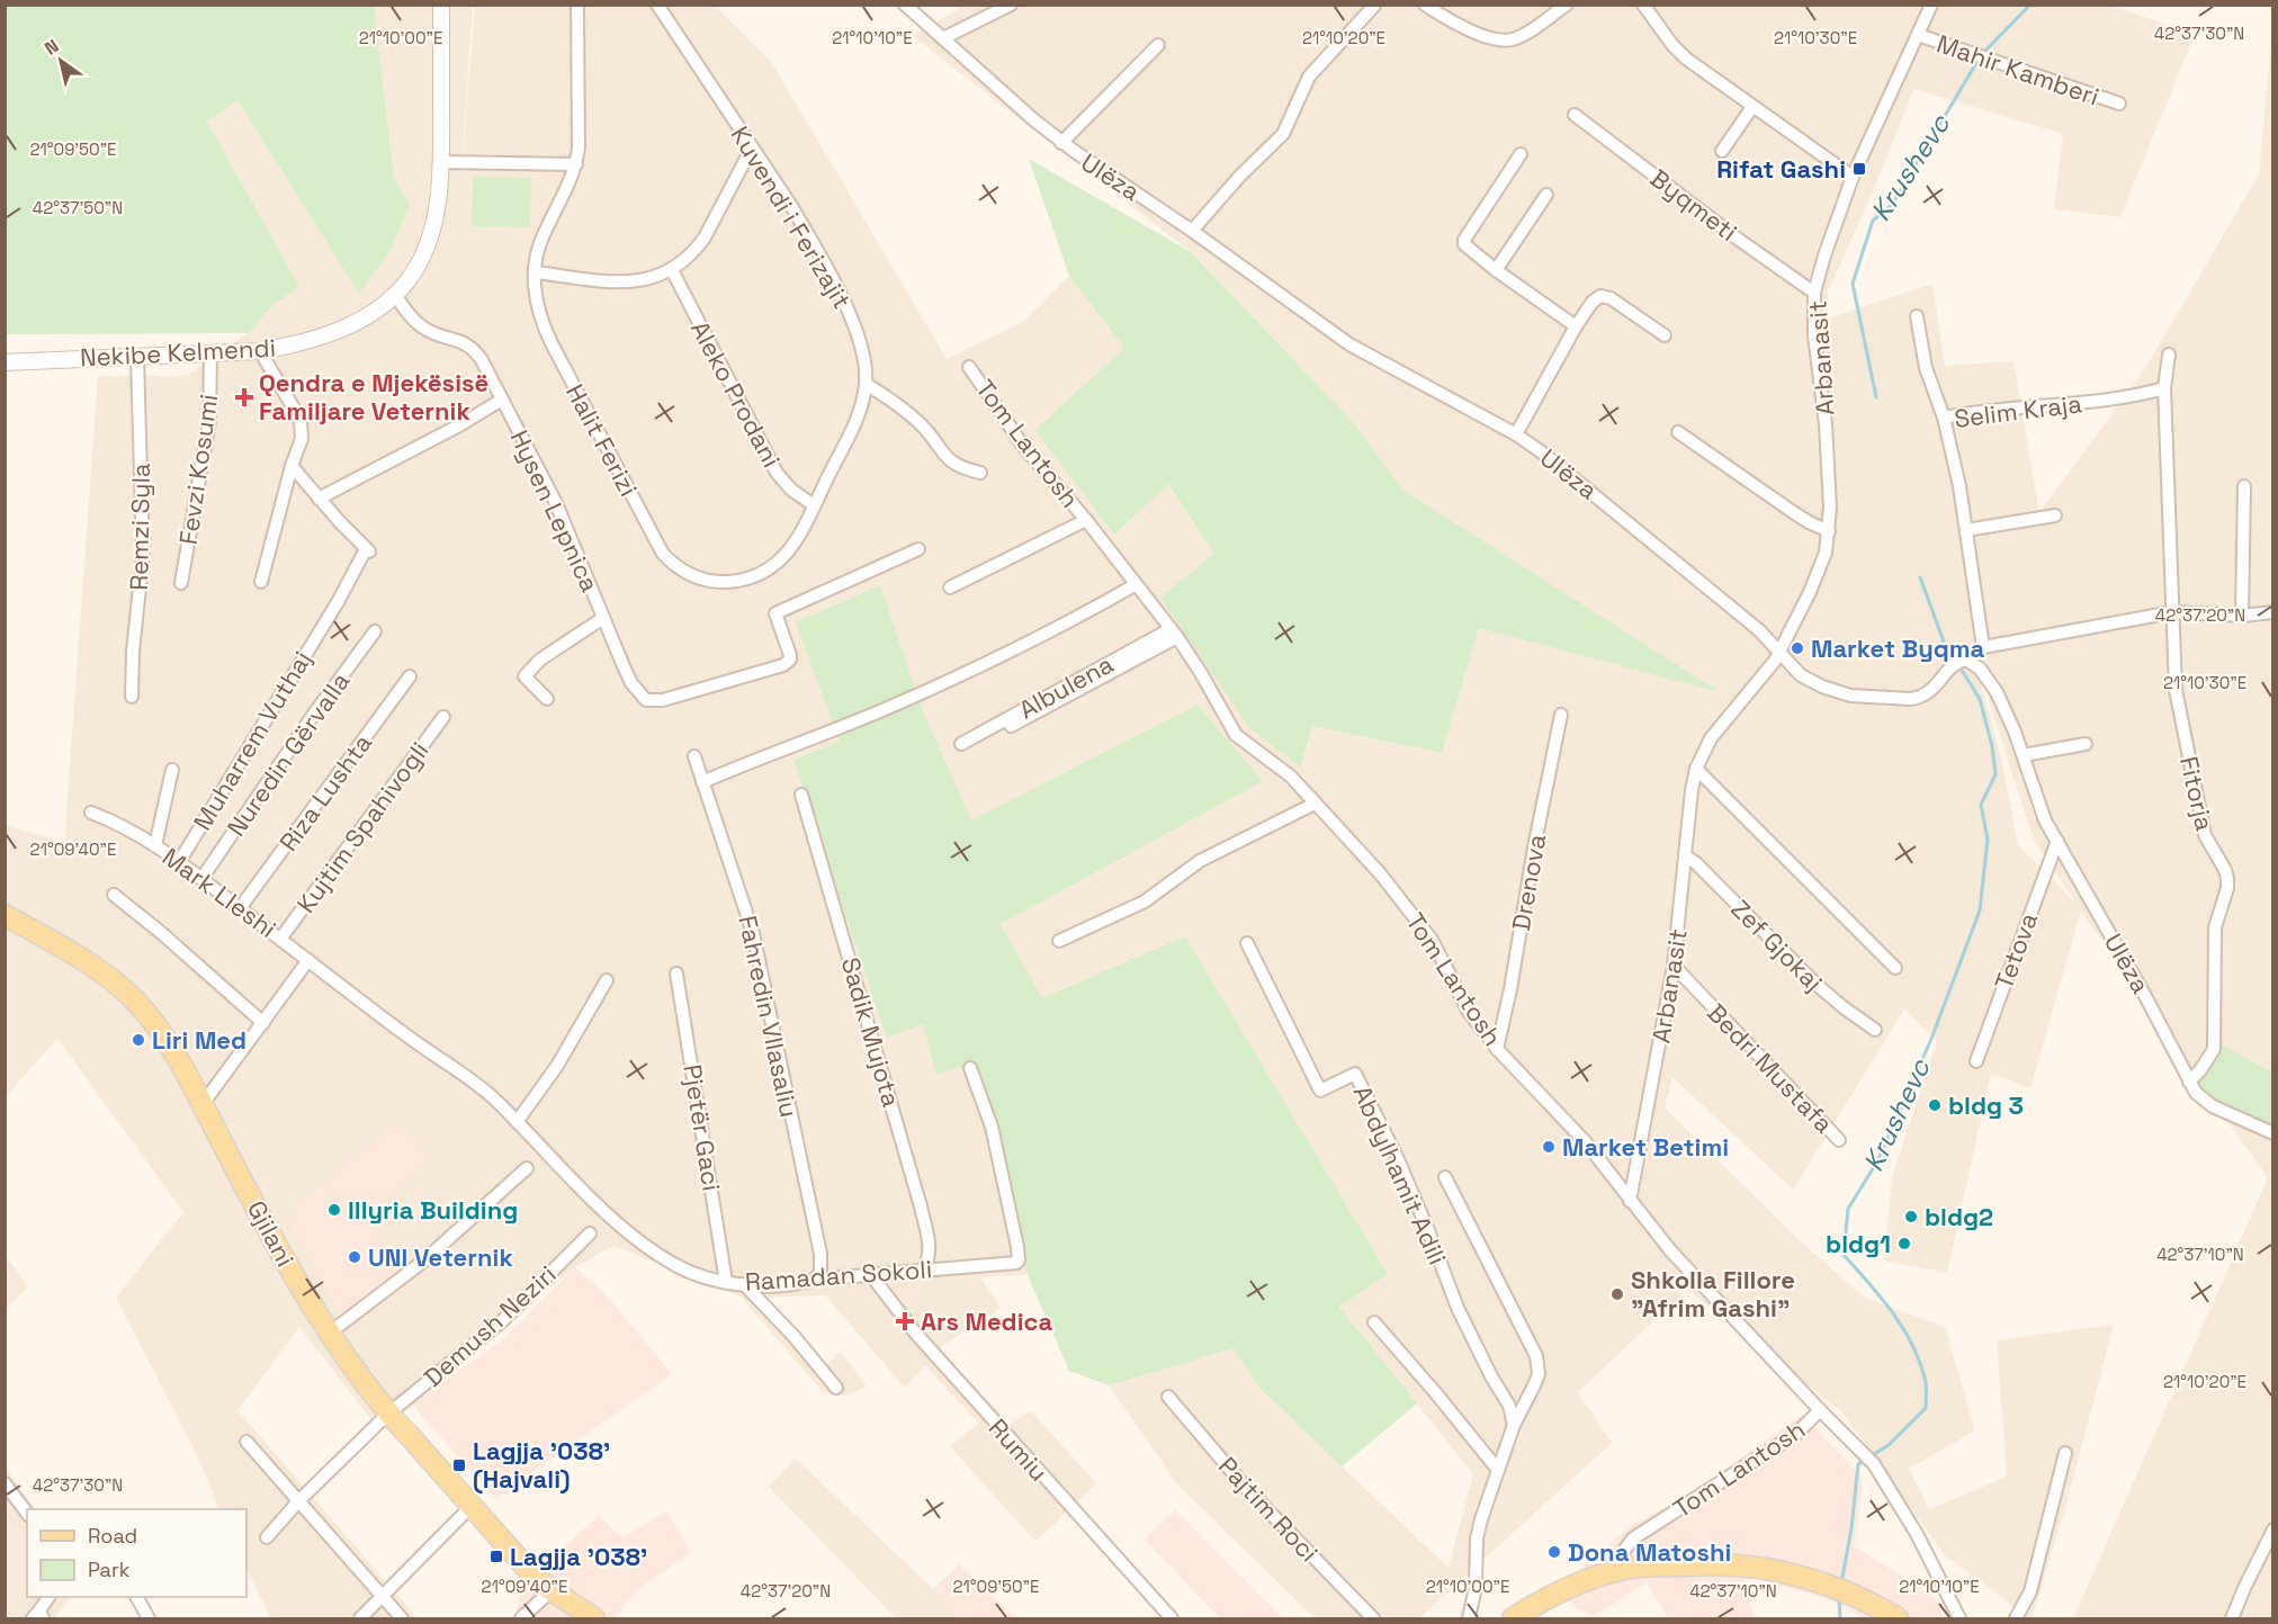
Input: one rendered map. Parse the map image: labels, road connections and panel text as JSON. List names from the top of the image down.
{
  "streets": {
    "main road": ["Gjilani"],
    "street": [
      "Mahir Kamberi",
      "Ulëza",
      "Byqmeti",
      "Kuvendi i Ferizajit",
      "Nekibe Kelmendi",
      "Arbanasit",
      "Aleko Prodani",
      "Selim Kraja",
      "Halit Ferizi",
      "Tom Lantosh",
      "Fevzi Kosumi",
      "Hysen Lepnica",
      "Remzi Syla",
      "Albulena",
      "Muharrem Vuthaj",
      "Nuredin Gërvalla",
      "Riza Lushta",
      "Fitorja",
      "Kujtim Spahivogli",
      "Drenova",
      "Mark Lleshi",
      "Zef Gjokaj",
      "Tetova",
      "Fahredin Vllasaliu",
      "Sadik Mujota",
      "Bedri Mustafa",
      "Pjetër Gaci",
      "Abdylhamit Adili",
      "Ramadan Sokoli",
      "Demush Neziri",
      "Rumiu",
      "Pajtim Roci"
    ]
  },
  "crossings": [
    ["Mahir Kamberi", "Arbanasit"],
    ["Ulëza", "Arbanasit"],
    ["Ulëza", "Fitorja"],
    ["Ulëza", "Tetova"],
    ["Byqmeti", "Arbanasit"],
    ["Kuvendi i Ferizajit", "Halit Ferizi"],
    ["Nekibe Kelmendi", "Fevzi Kosumi"],
    ["Nekibe Kelmendi", "Hysen Lepnica"],
    ["Nekibe Kelmendi", "Remzi Syla"],
    ["Arbanasit", "Tom Lantosh"],
    ["Arbanasit", "Zef Gjokaj"],
    ["Arbanasit", "Bedri Mustafa"],
    ["Aleko Prodani", "Halit Ferizi"],
    ["Selim Kraja", "Fitorja"],
    ["Tom Lantosh", "Albulena"],
    ["Tom Lantosh", "Drenova"],
    ["Muharrem Vuthaj", "Mark Lleshi"],
    ["Nuredin Gërvalla", "Mark Lleshi"],
    ["Riza Lushta", "Mark Lleshi"],
    ["Kujtim Spahivogli", "Mark Lleshi"],
    ["Mark Lleshi", "Ramadan Sokoli"],
    ["Fahredin Vllasaliu", "Ramadan Sokoli"],
    ["Sadik Mujota", "Ramadan Sokoli"],
    ["Pjetër Gaci", "Ramadan Sokoli"],
    ["Gjilani", "Demush Neziri"],
    ["Ramadan Sokoli", "Rumiu"]
  ],
  "water": ["Krushevc"],
  "places": {
    "transit": ["Rifat Gashi", "Lagjja '038' (Hajvali)", "Lagjja '038'"],
    "health": ["Qendra e Mjekësisë Familjare Veternik", "Ars Medica"],
    "other": [
      "Market Byqma",
      "Liri Med",
      "bldg 3",
      "Market Betimi",
      "Illyria Building",
      "bldg2",
      "bldg1",
      "UNI Veternik",
      "Shkolla Fillore \"Afrim Gashi\"",
      "Dona Matoshi"
    ]
  },
  "legend": ["Road", "Park"],
  "north": "top left",
  "coordinates": [
    "42°37'30\"N",
    "21°10'00\"E",
    "21°10'10\"E",
    "21°10'20\"E",
    "21°10'30\"E",
    "21°09'50\"E",
    "42°37'50\"N",
    "42°37'20\"N",
    "21°09'40\"E",
    "42°37'10\"N"
  ]
}
